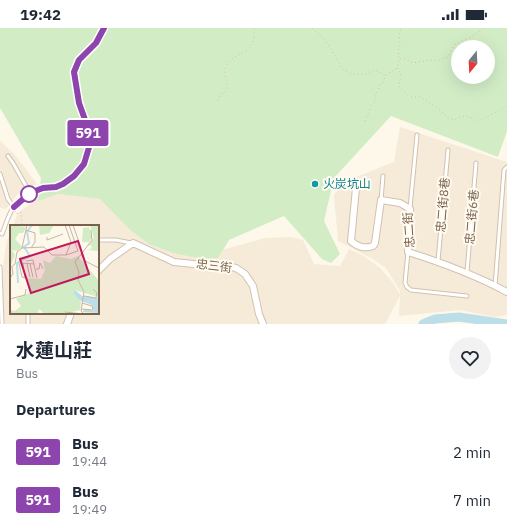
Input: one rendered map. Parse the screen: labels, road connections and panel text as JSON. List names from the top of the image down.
{
  "streets": {
    "street": ["忠二街", "忠三街"],
    "lane": ["忠二街8巷", "忠二街6巷"]
  },
  "crossings": [
    ["忠二街8巷", "忠二街"],
    ["忠二街6巷", "忠二街"]
  ],
  "places": ["火炭坑山"],
  "lines": ["bus line 591"],
  "north": "bottom",
  "page": {
    "status": "19:42",
    "on_map": "591",
    "heading": [
      ["水蓮山莊", "Bus"],
      "Departures"
    ],
    "list": [
      {
        "mark": "591",
        "name": "Bus",
        "note": "19:44",
        "value": "2 min"
      },
      {
        "mark": "591",
        "name": "Bus",
        "note": "19:49",
        "value": "7 min"
      }
    ]
  }
}
